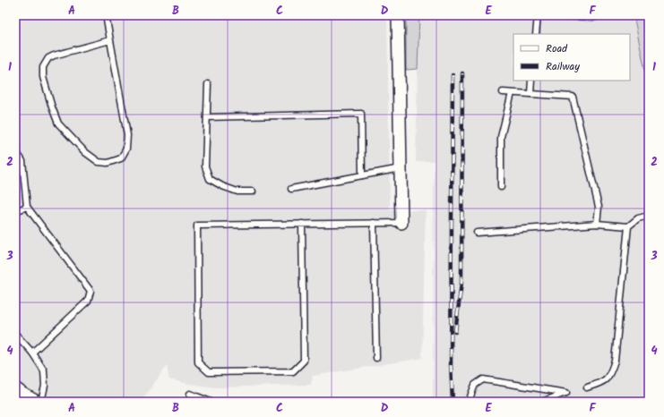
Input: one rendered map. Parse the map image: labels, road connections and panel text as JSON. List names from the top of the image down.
{
  "legend": ["Road", "Railway"],
  "grid": {
    "columns": [
      "A",
      "B",
      "C",
      "D",
      "E",
      "F"
    ],
    "rows": [
      "1",
      "2",
      "3",
      "4"
    ]
  }
}
